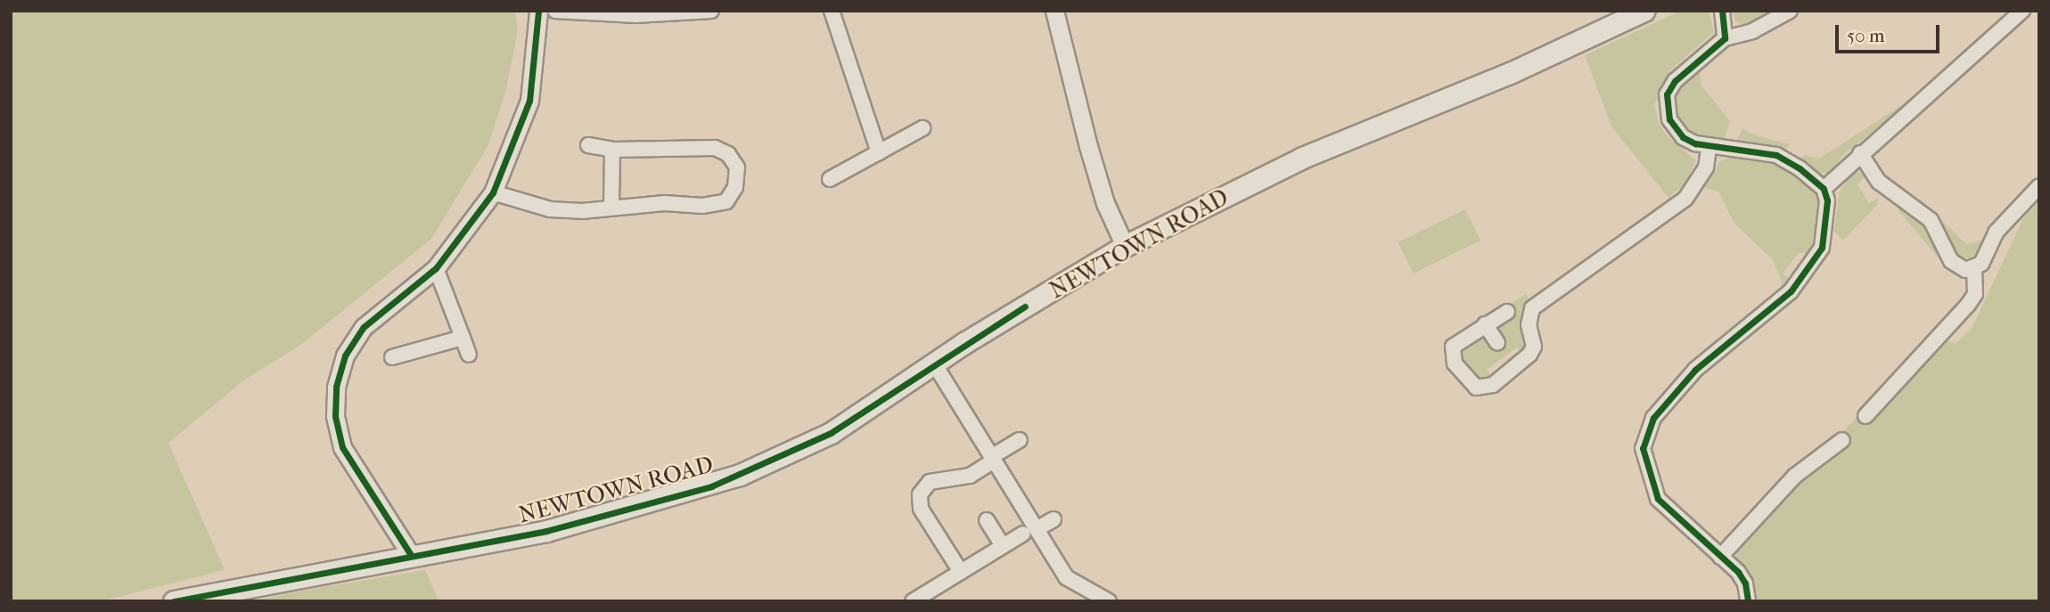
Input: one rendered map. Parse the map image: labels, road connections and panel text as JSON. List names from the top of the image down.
{
  "streets": {
    "main road": ["NEWTOWN ROAD"]
  },
  "scale_bar": "50 m"
}
